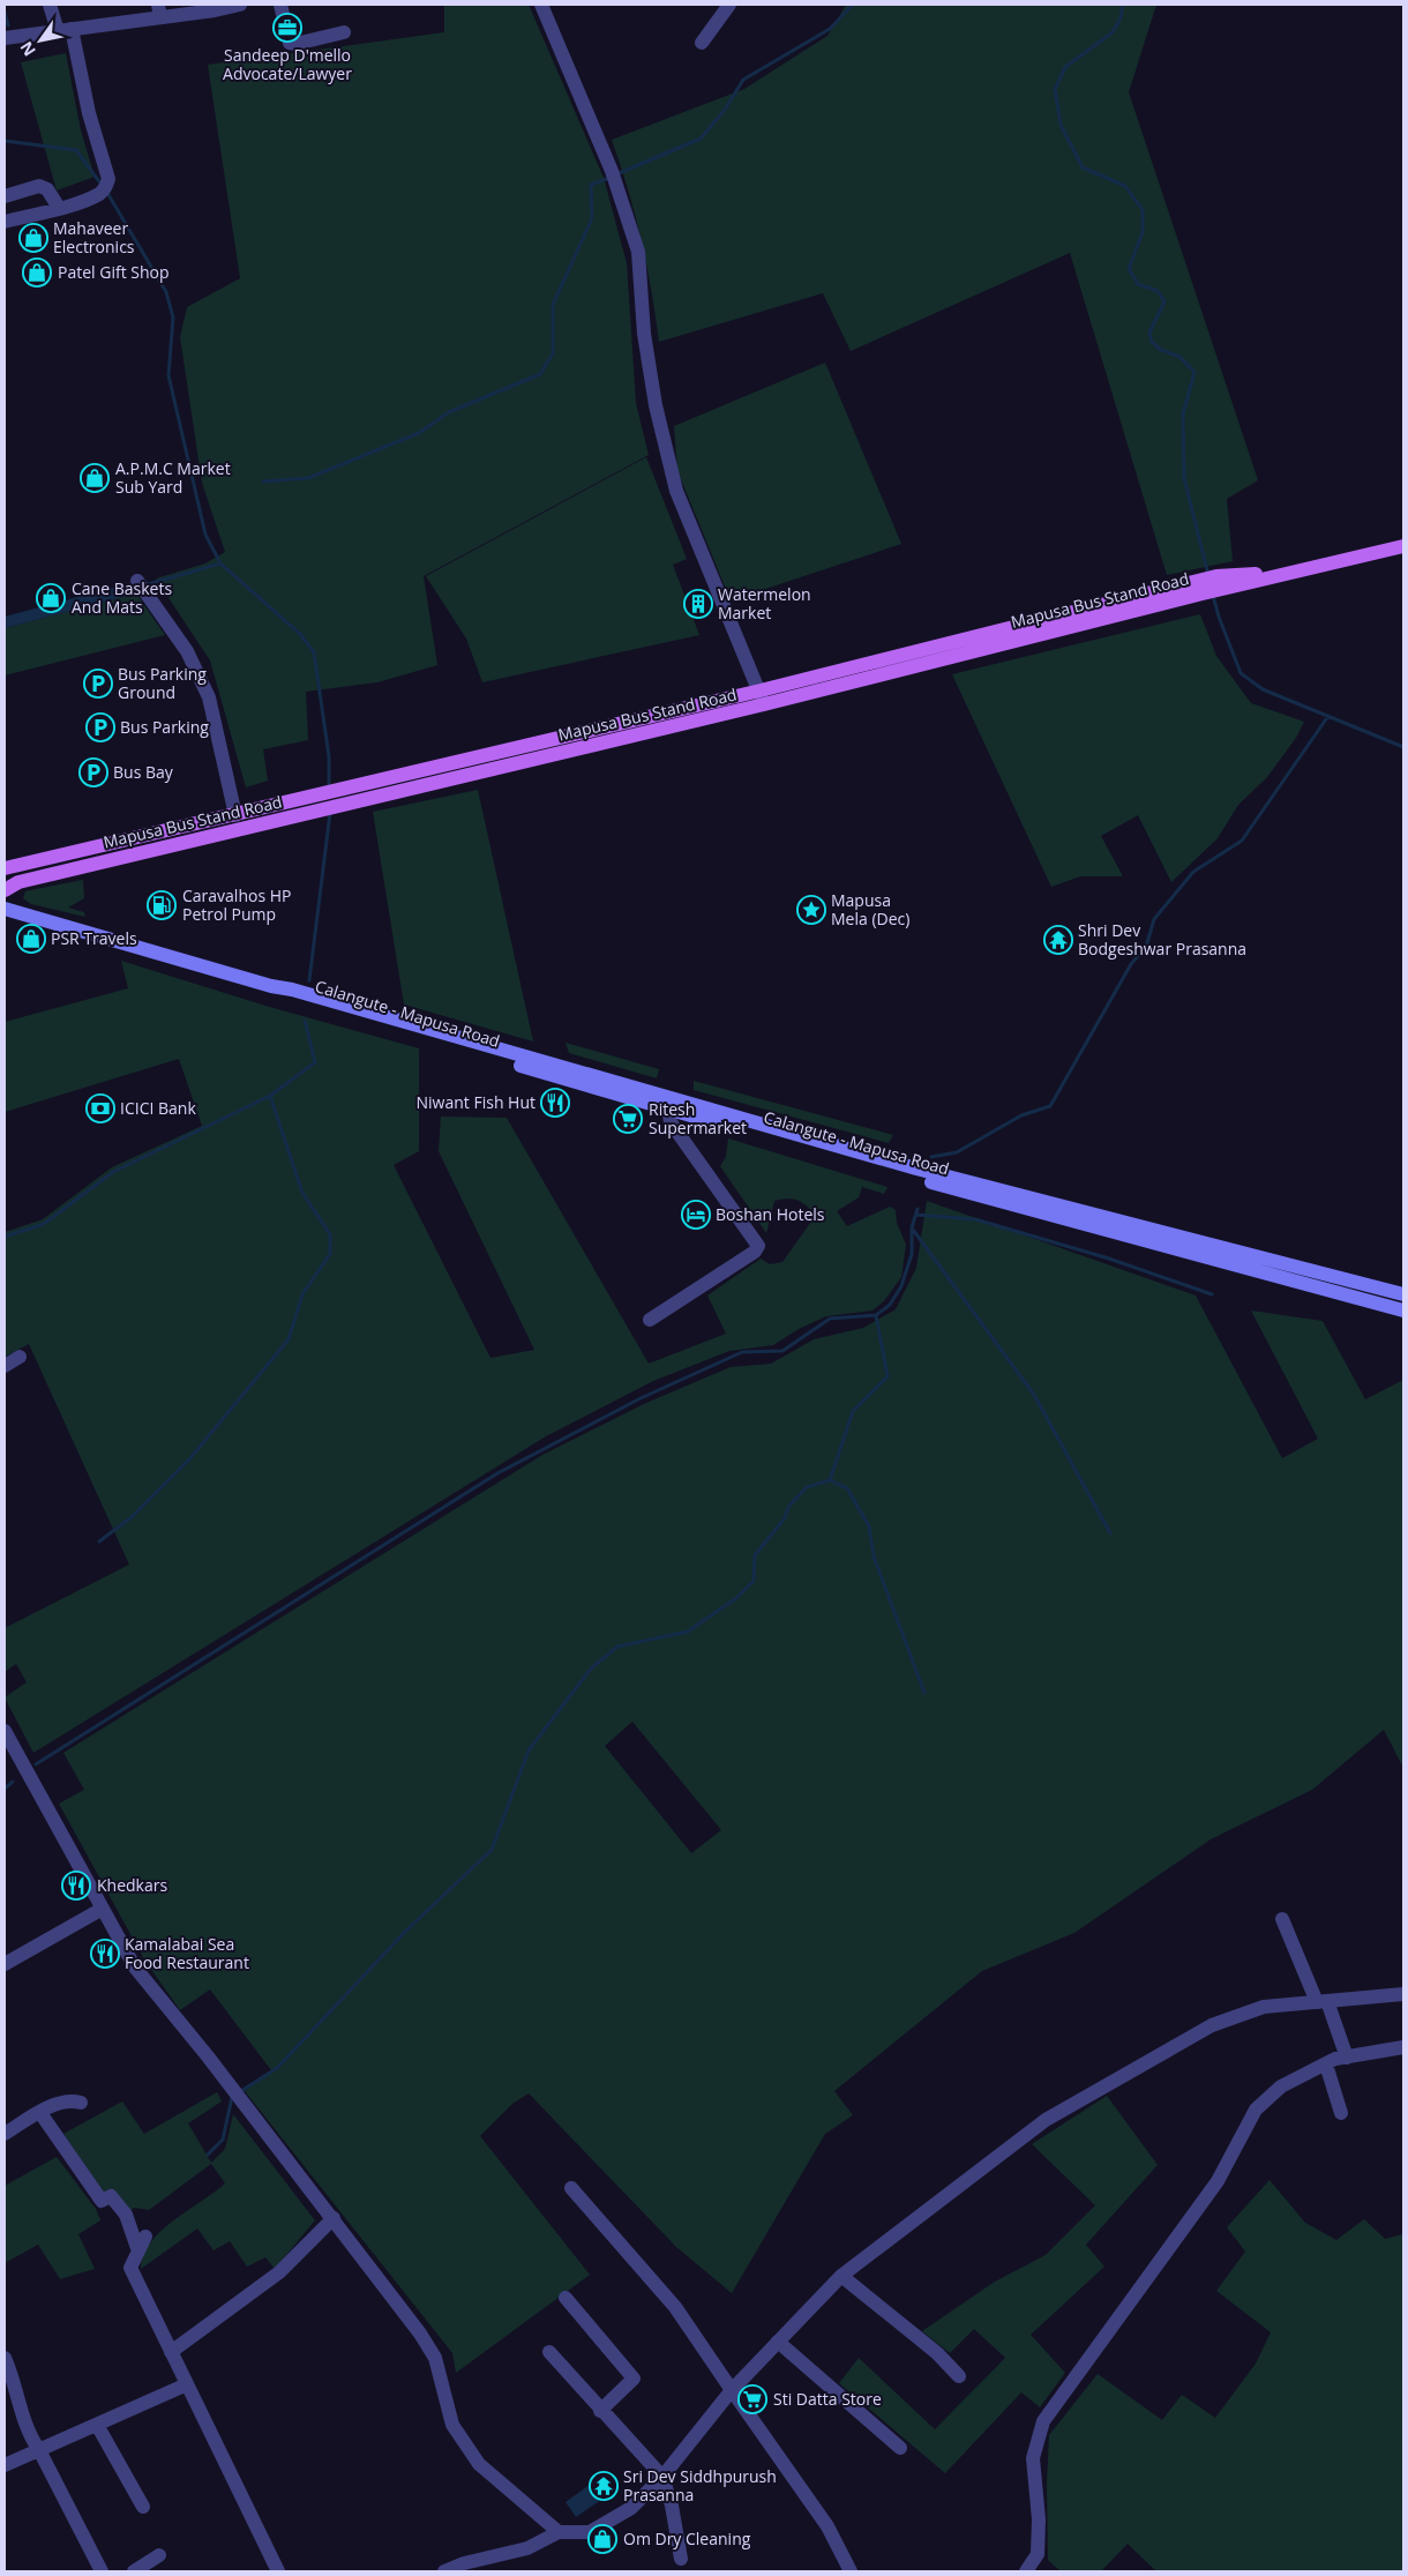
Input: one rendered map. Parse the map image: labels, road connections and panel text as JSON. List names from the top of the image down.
{
  "streets": {
    "main road": ["Mapusa Bus Stand Road", "Calangute - Mapusa Road"]
  },
  "places": {
    "office": ["Sandeep D'mello Advocate/Lawyer"],
    "shop": [
      "Mahaveer Electronics",
      "Patel Gift Shop",
      "A.P.M.C Market Sub Yard",
      "Cane Baskets And Mats",
      "PSR Travels",
      "Om Dry Cleaning"
    ],
    "building": ["Watermelon Market"],
    "parking": ["Bus Parking Ground", "Bus Parking", "Bus Bay"],
    "fuel station": ["Caravalhos HP Petrol Pump"],
    "place": ["Mapusa Mela (Dec)"],
    "temple": ["Shri Dev Bodgeshwar Prasanna", "Sri Dev Siddhpurush Prasanna"],
    "restaurant": ["Niwant Fish Hut", "Khedkars", "Kamalabai Sea Food Restaurant"],
    "bank": ["ICICI Bank"],
    "supermarket": ["Ritesh Supermarket", "Sti Datta Store"],
    "hotel": ["Boshan Hotels"]
  },
  "north": "bottom left"
}
